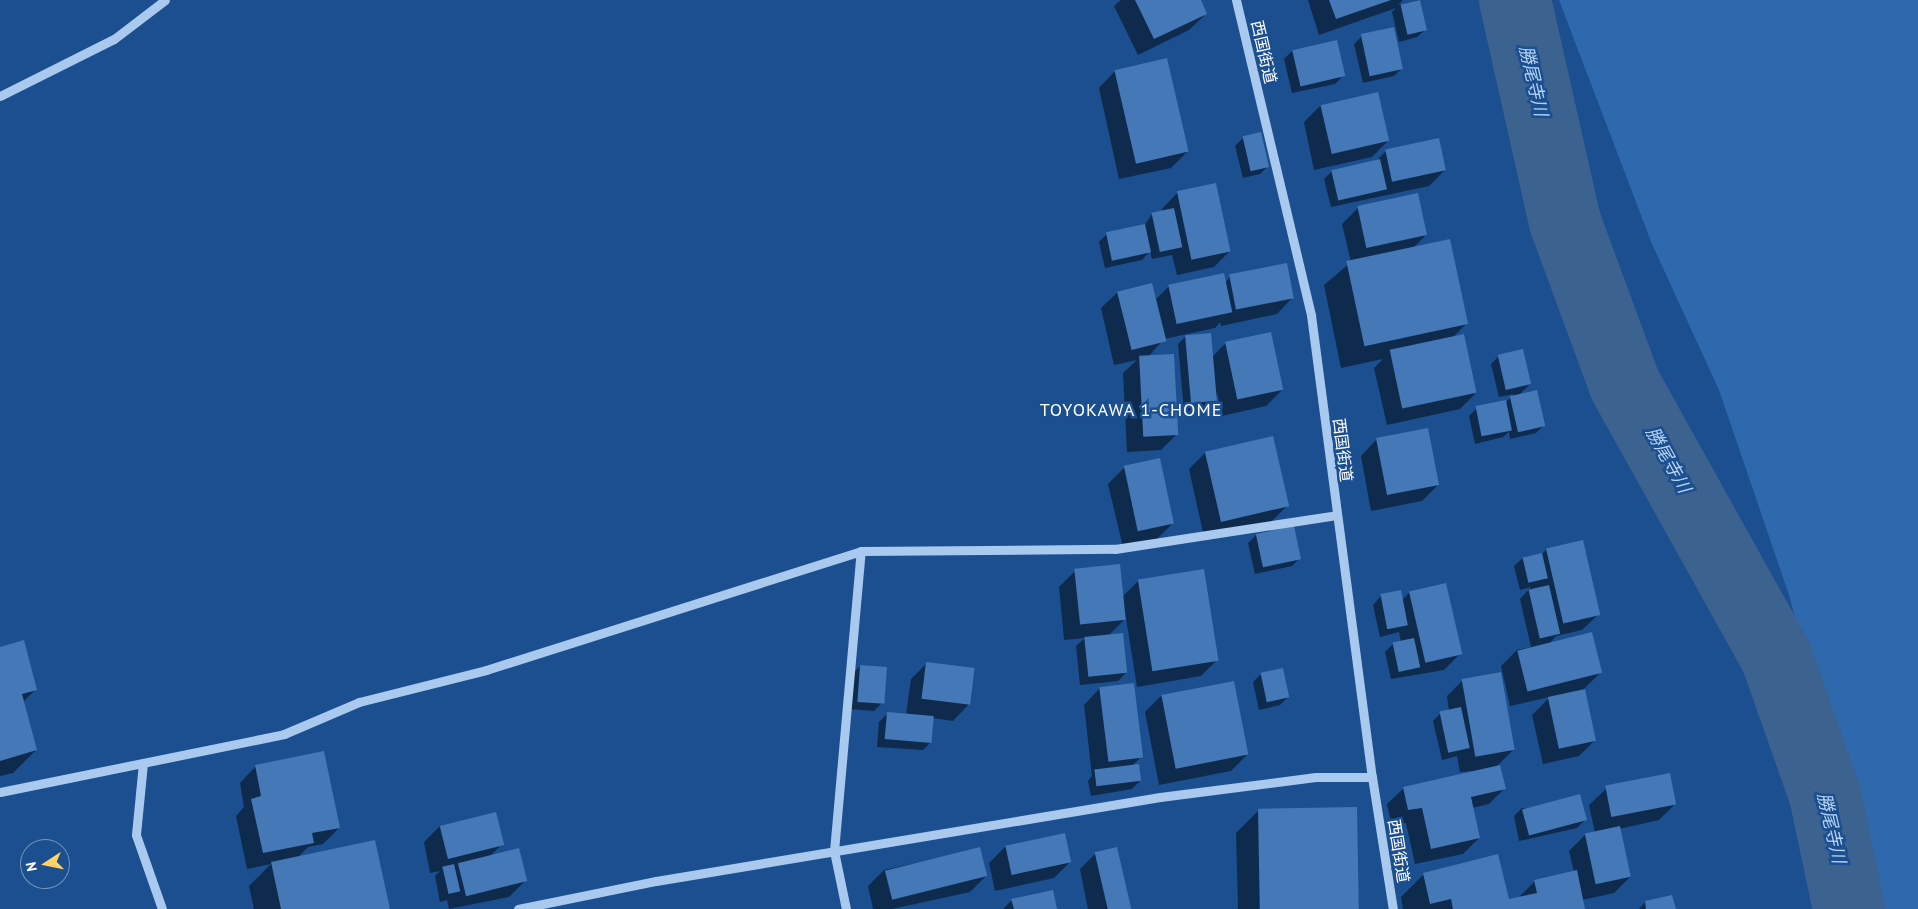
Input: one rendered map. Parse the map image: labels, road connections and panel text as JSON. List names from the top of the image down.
{
  "streets": {
    "street": ["西国街道"]
  },
  "districts": ["TOYOKAWA 1-CHOME"],
  "water": ["勝尾寺川"],
  "north": "left"
}
